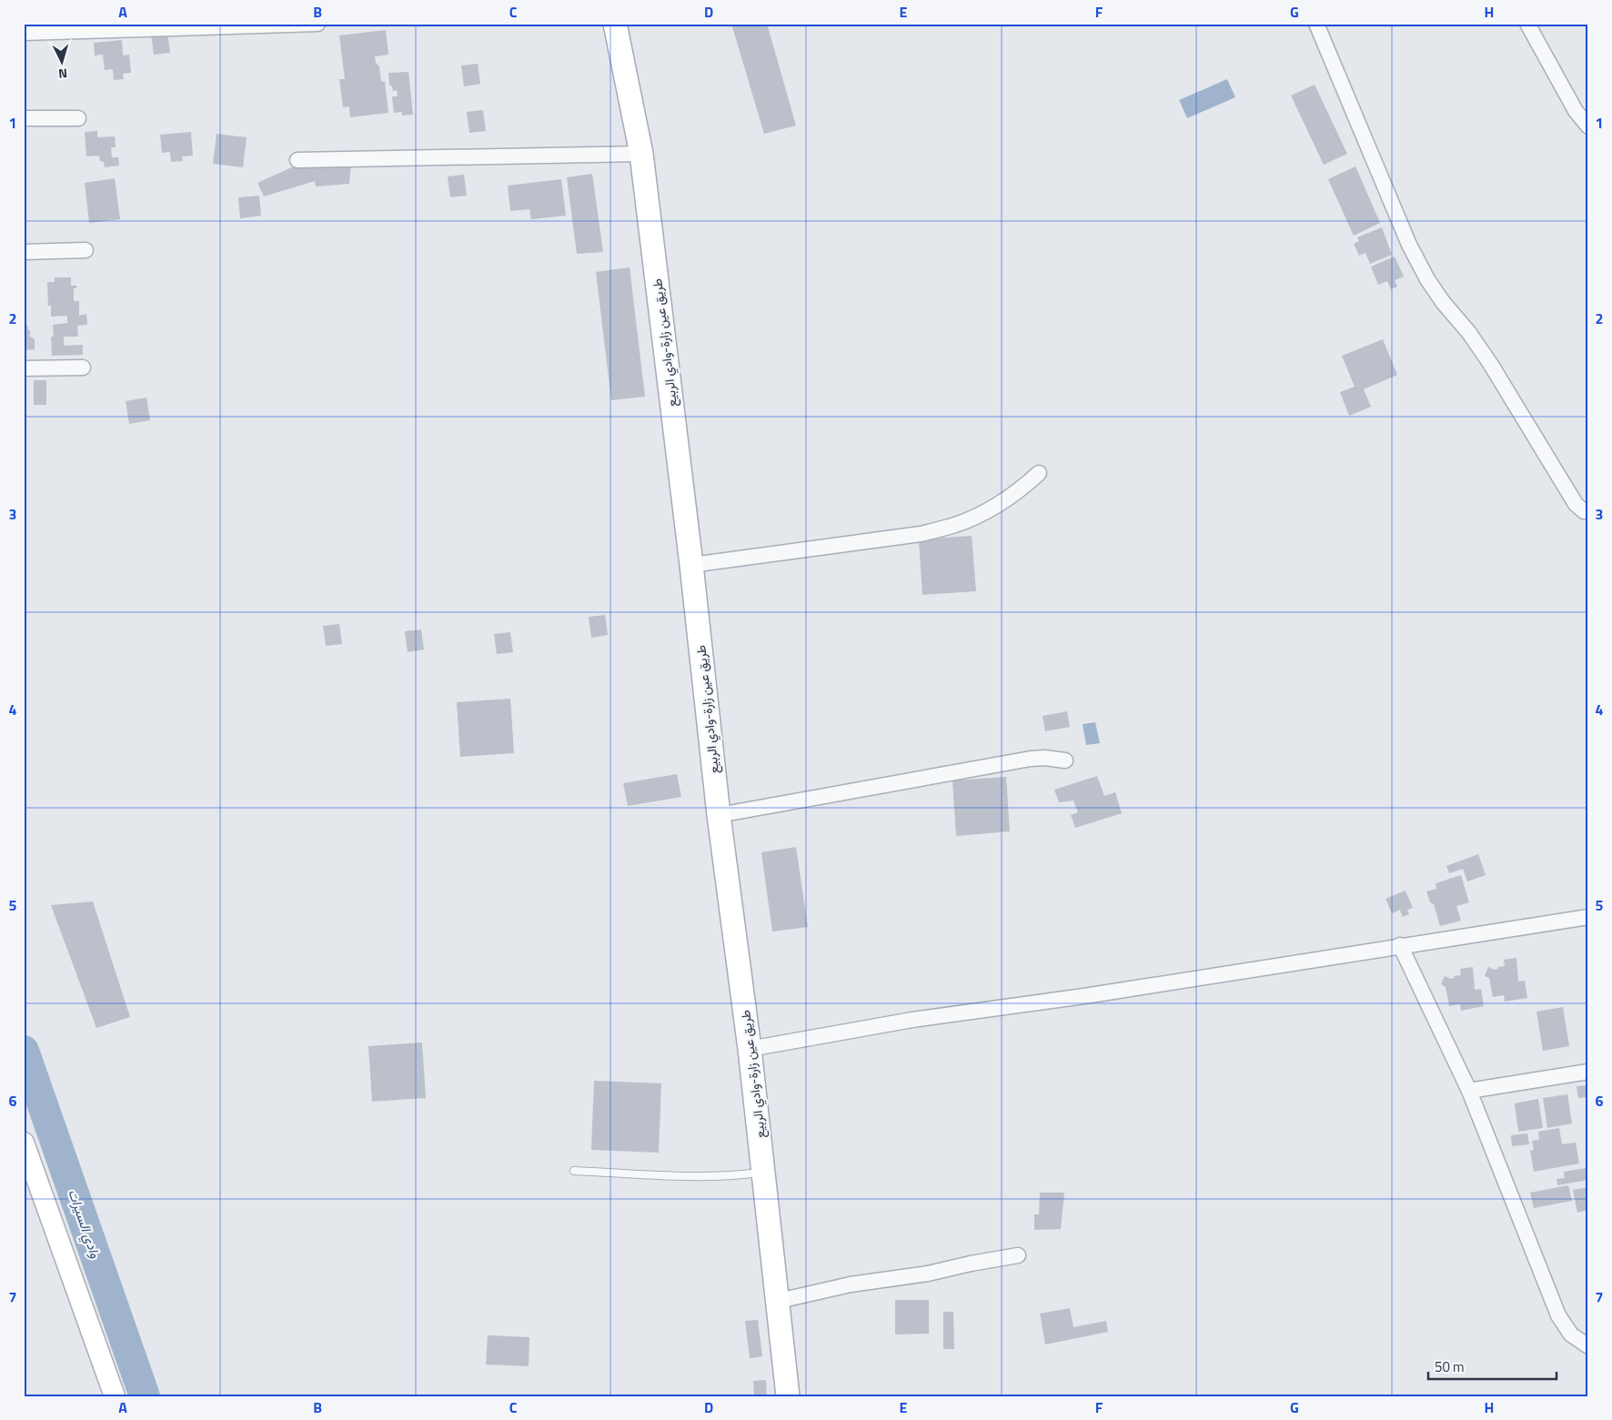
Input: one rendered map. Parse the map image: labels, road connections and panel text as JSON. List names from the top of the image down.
{
  "streets": {
    "main road": ["طريق عين زارة-وادي الربيع"]
  },
  "water": ["وادي السيرات"],
  "scale_bar": "50 m",
  "north": "bottom",
  "grid": {
    "columns": [
      "A",
      "B",
      "C",
      "D",
      "E",
      "F",
      "G",
      "H"
    ],
    "rows": [
      "1",
      "2",
      "3",
      "4",
      "5",
      "6",
      "7"
    ]
  }
}
